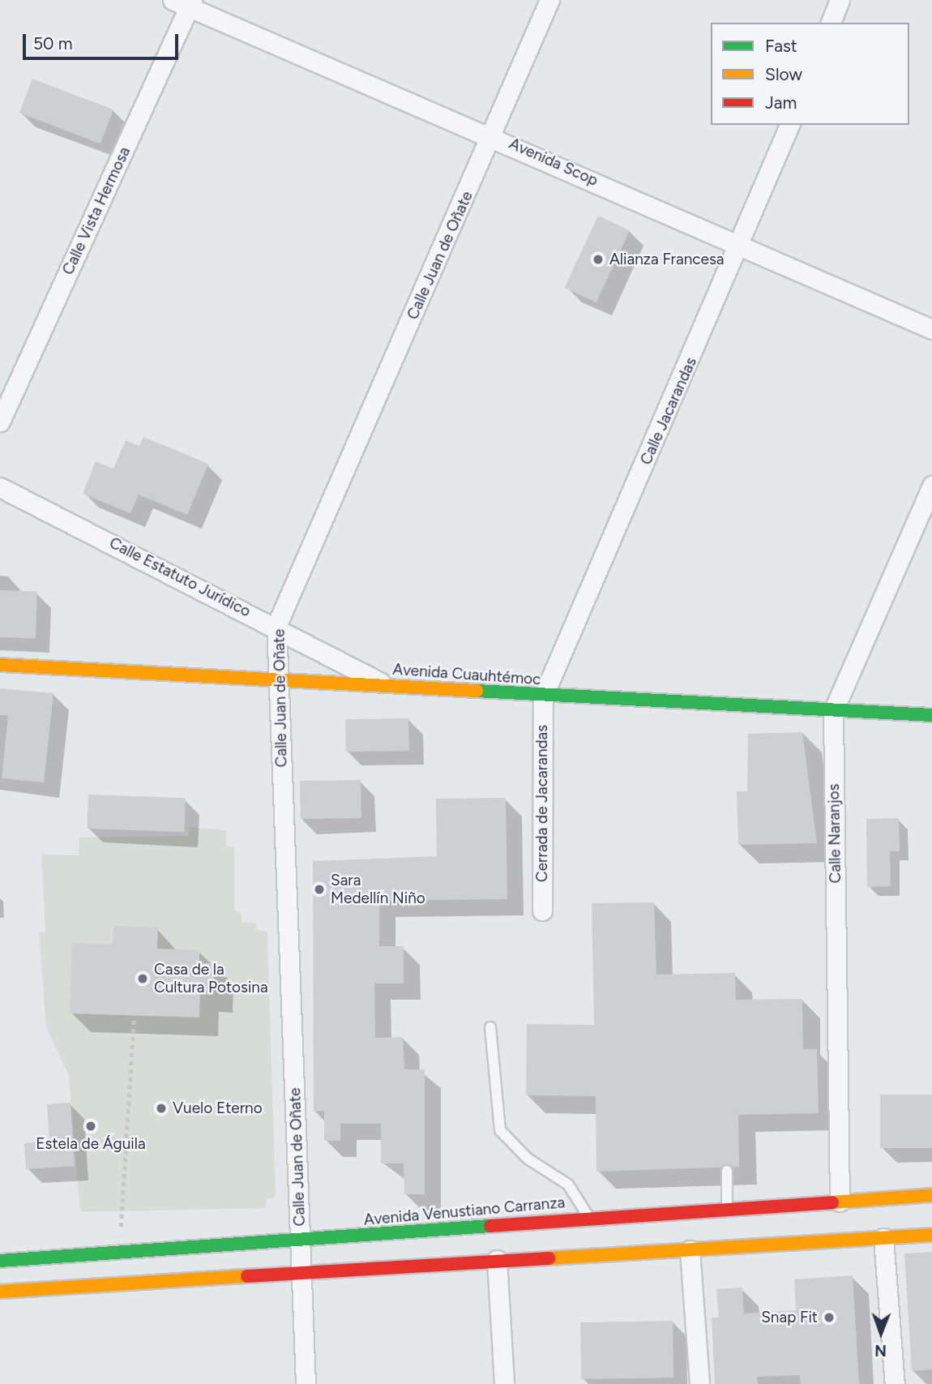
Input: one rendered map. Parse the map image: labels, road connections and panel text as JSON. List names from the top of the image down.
{
  "streets": {
    "main road": ["Avenida Cuauhtémoc", "Avenida Venustiano Carranza"],
    "street": [
      "Avenida Scop",
      "Calle Vista Hermosa",
      "Calle Juan de Oñate",
      "Calle Jacarandas",
      "Calle Estatuto Jurídico",
      "Cerrada de Jacarandas",
      "Calle Naranjos"
    ]
  },
  "crossings": [
    ["Avenida Scop", "Calle Vista Hermosa"],
    ["Avenida Scop", "Calle Juan de Oñate"],
    ["Avenida Scop", "Calle Jacarandas"],
    ["Calle Juan de Oñate", "Calle Estatuto Jurídico"],
    ["Calle Juan de Oñate", "Avenida Cuauhtémoc"],
    ["Calle Juan de Oñate", "Avenida Venustiano Carranza"],
    ["Calle Jacarandas", "Avenida Cuauhtémoc"],
    ["Calle Jacarandas", "Cerrada de Jacarandas"],
    ["Calle Estatuto Jurídico", "Avenida Cuauhtémoc"],
    ["Avenida Cuauhtémoc", "Cerrada de Jacarandas"],
    ["Avenida Cuauhtémoc", "Calle Naranjos"],
    ["Calle Naranjos", "Avenida Venustiano Carranza"]
  ],
  "places": [
    "Alianza Francesa",
    "Sara Medellín Niño",
    "Casa de la Cultura Potosina",
    "Vuelo Eterno",
    "Estela de Águila",
    "Snap Fit"
  ],
  "legend": ["Fast", "Slow", "Jam"],
  "scale_bar": "50 m",
  "north": "bottom"
}
